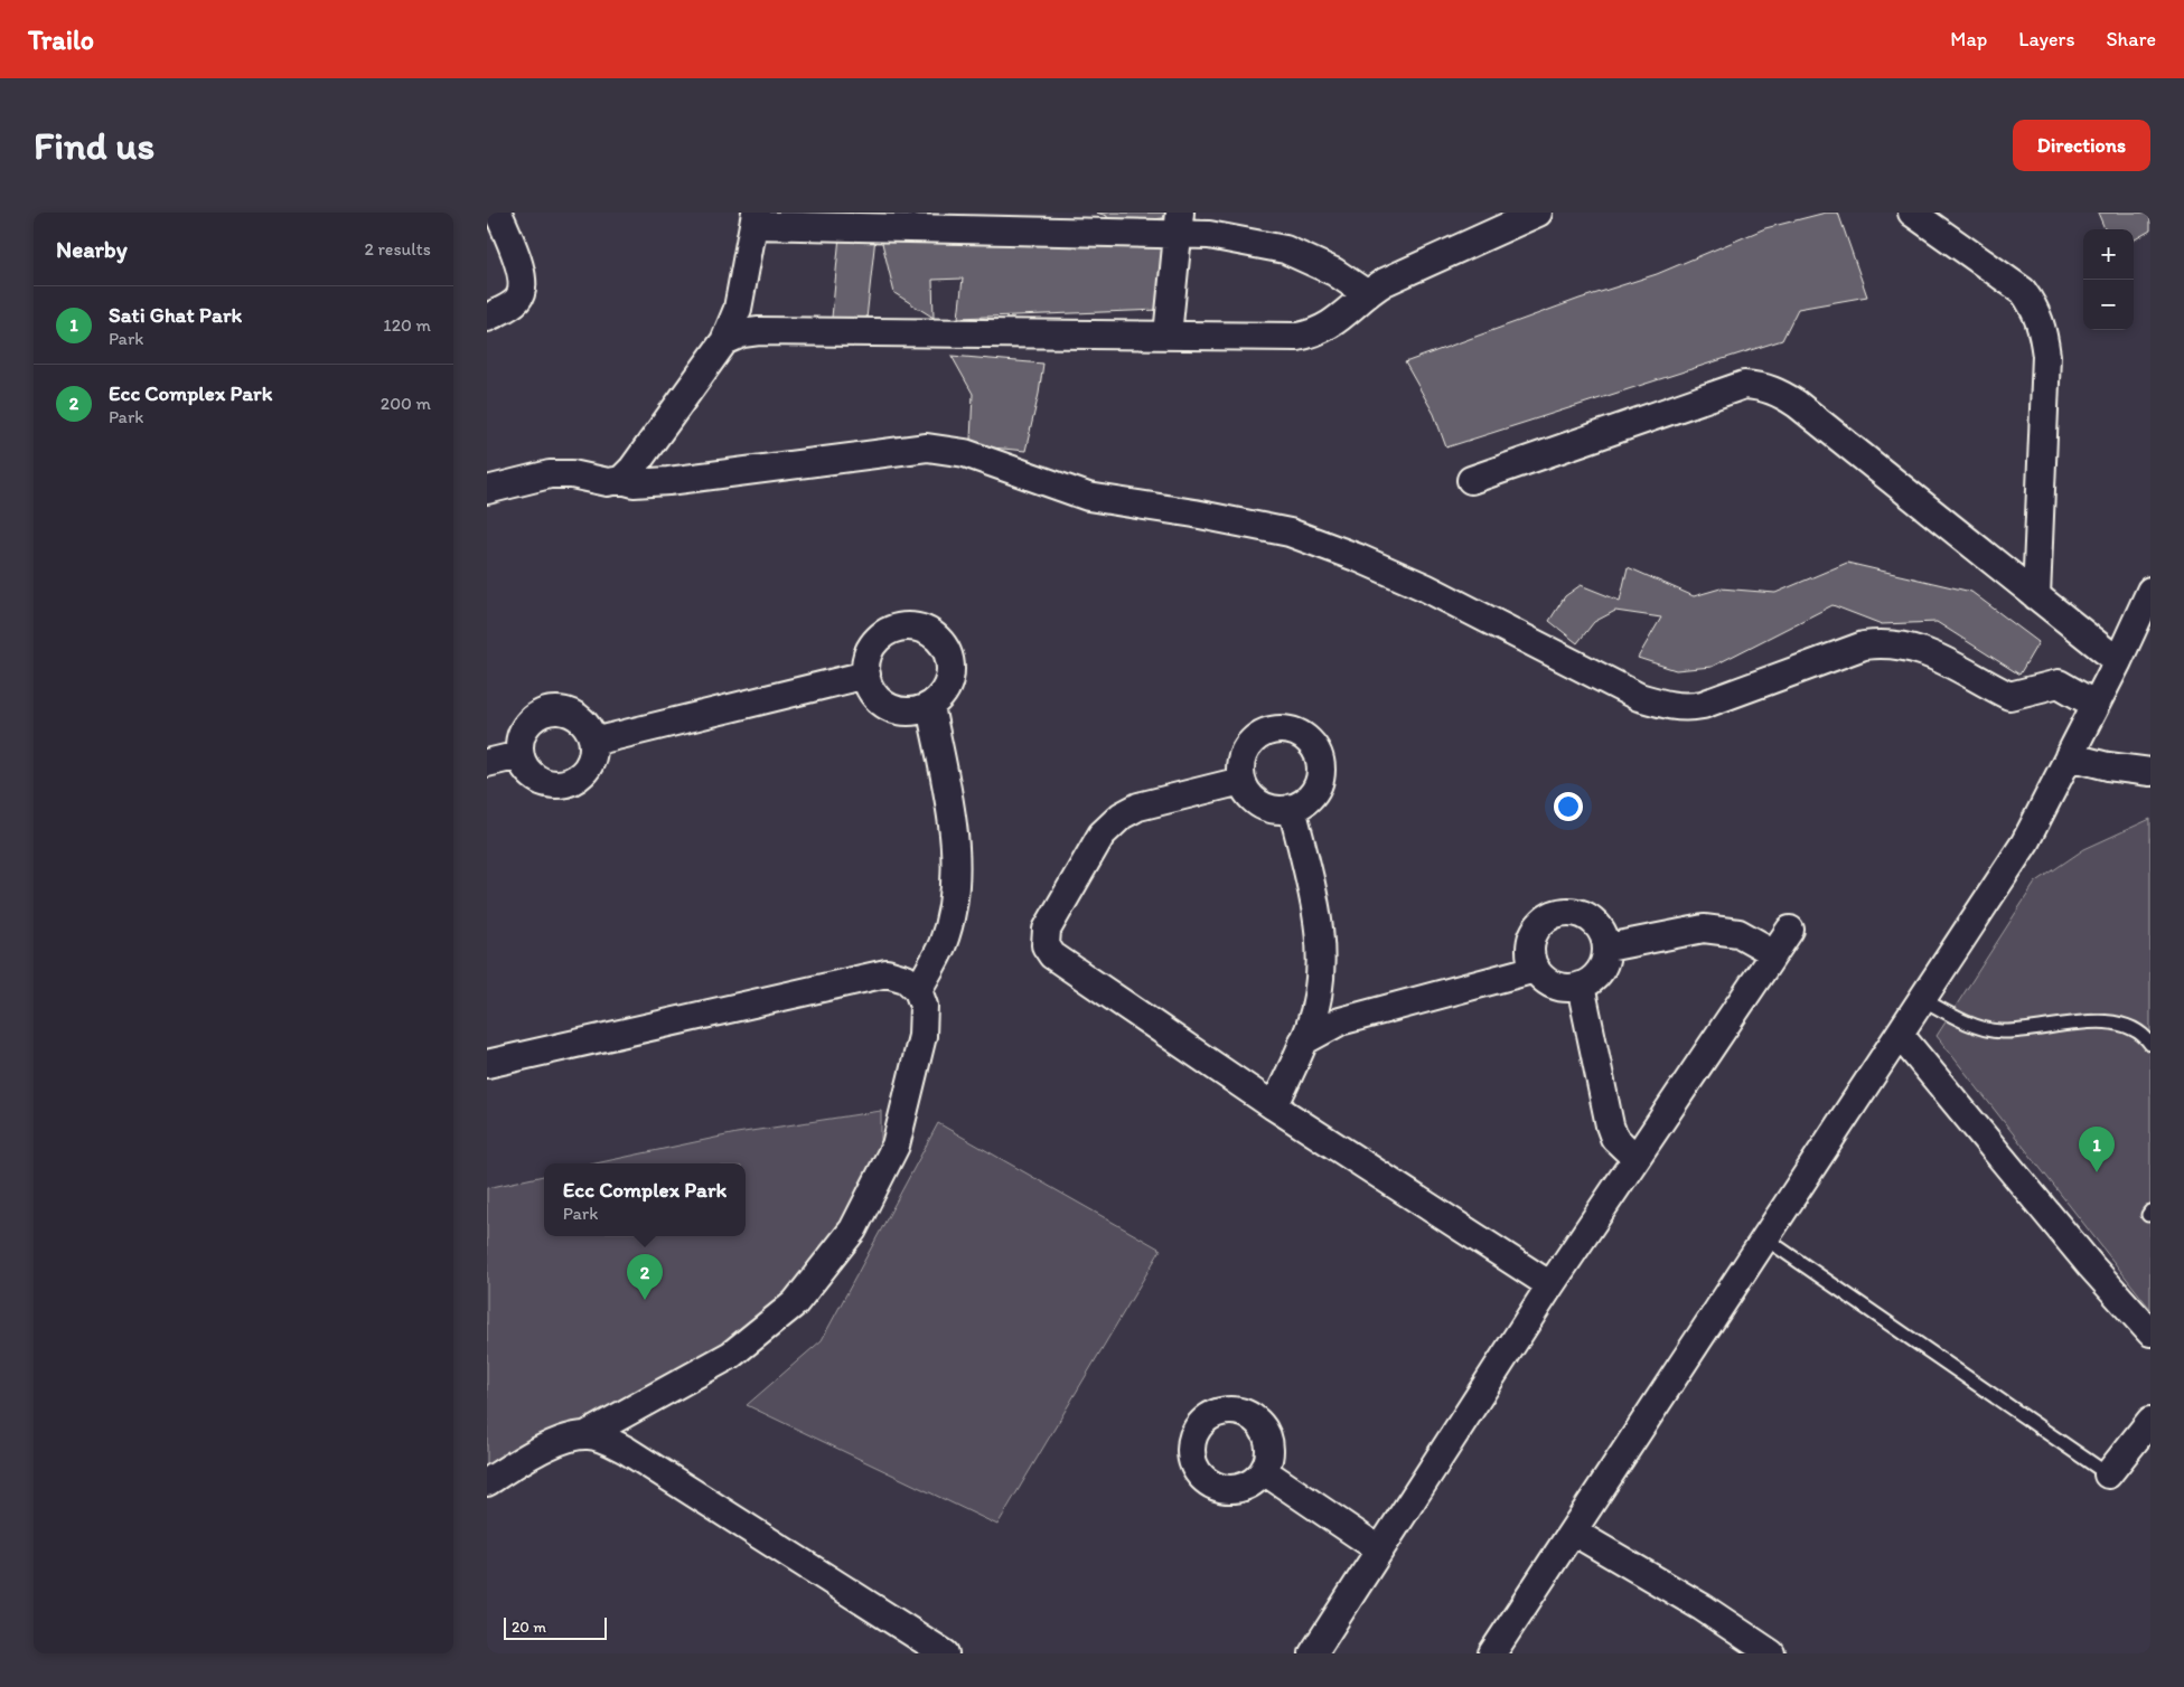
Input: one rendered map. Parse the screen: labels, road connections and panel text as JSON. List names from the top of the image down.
{
  "scale_bar": "20 m",
  "page": {
    "header": "Trailo",
    "nav": ["Map", "Layers", "Share"],
    "buttons": "Directions",
    "title": "Find us",
    "heading": ["Nearby", "2 results"],
    "map_buttons": ["+", "−"],
    "list": [
      {
        "mark": "1",
        "name": "Sati Ghat Park",
        "note": "Park",
        "value": "120 m"
      },
      {
        "mark": "2",
        "name": "Ecc Complex Park",
        "note": "Park",
        "value": "200 m"
      }
    ],
    "pins": ["1", "2"],
    "popup": ["Ecc Complex Park", "Park"],
    "scale": "20 m"
  }
}
